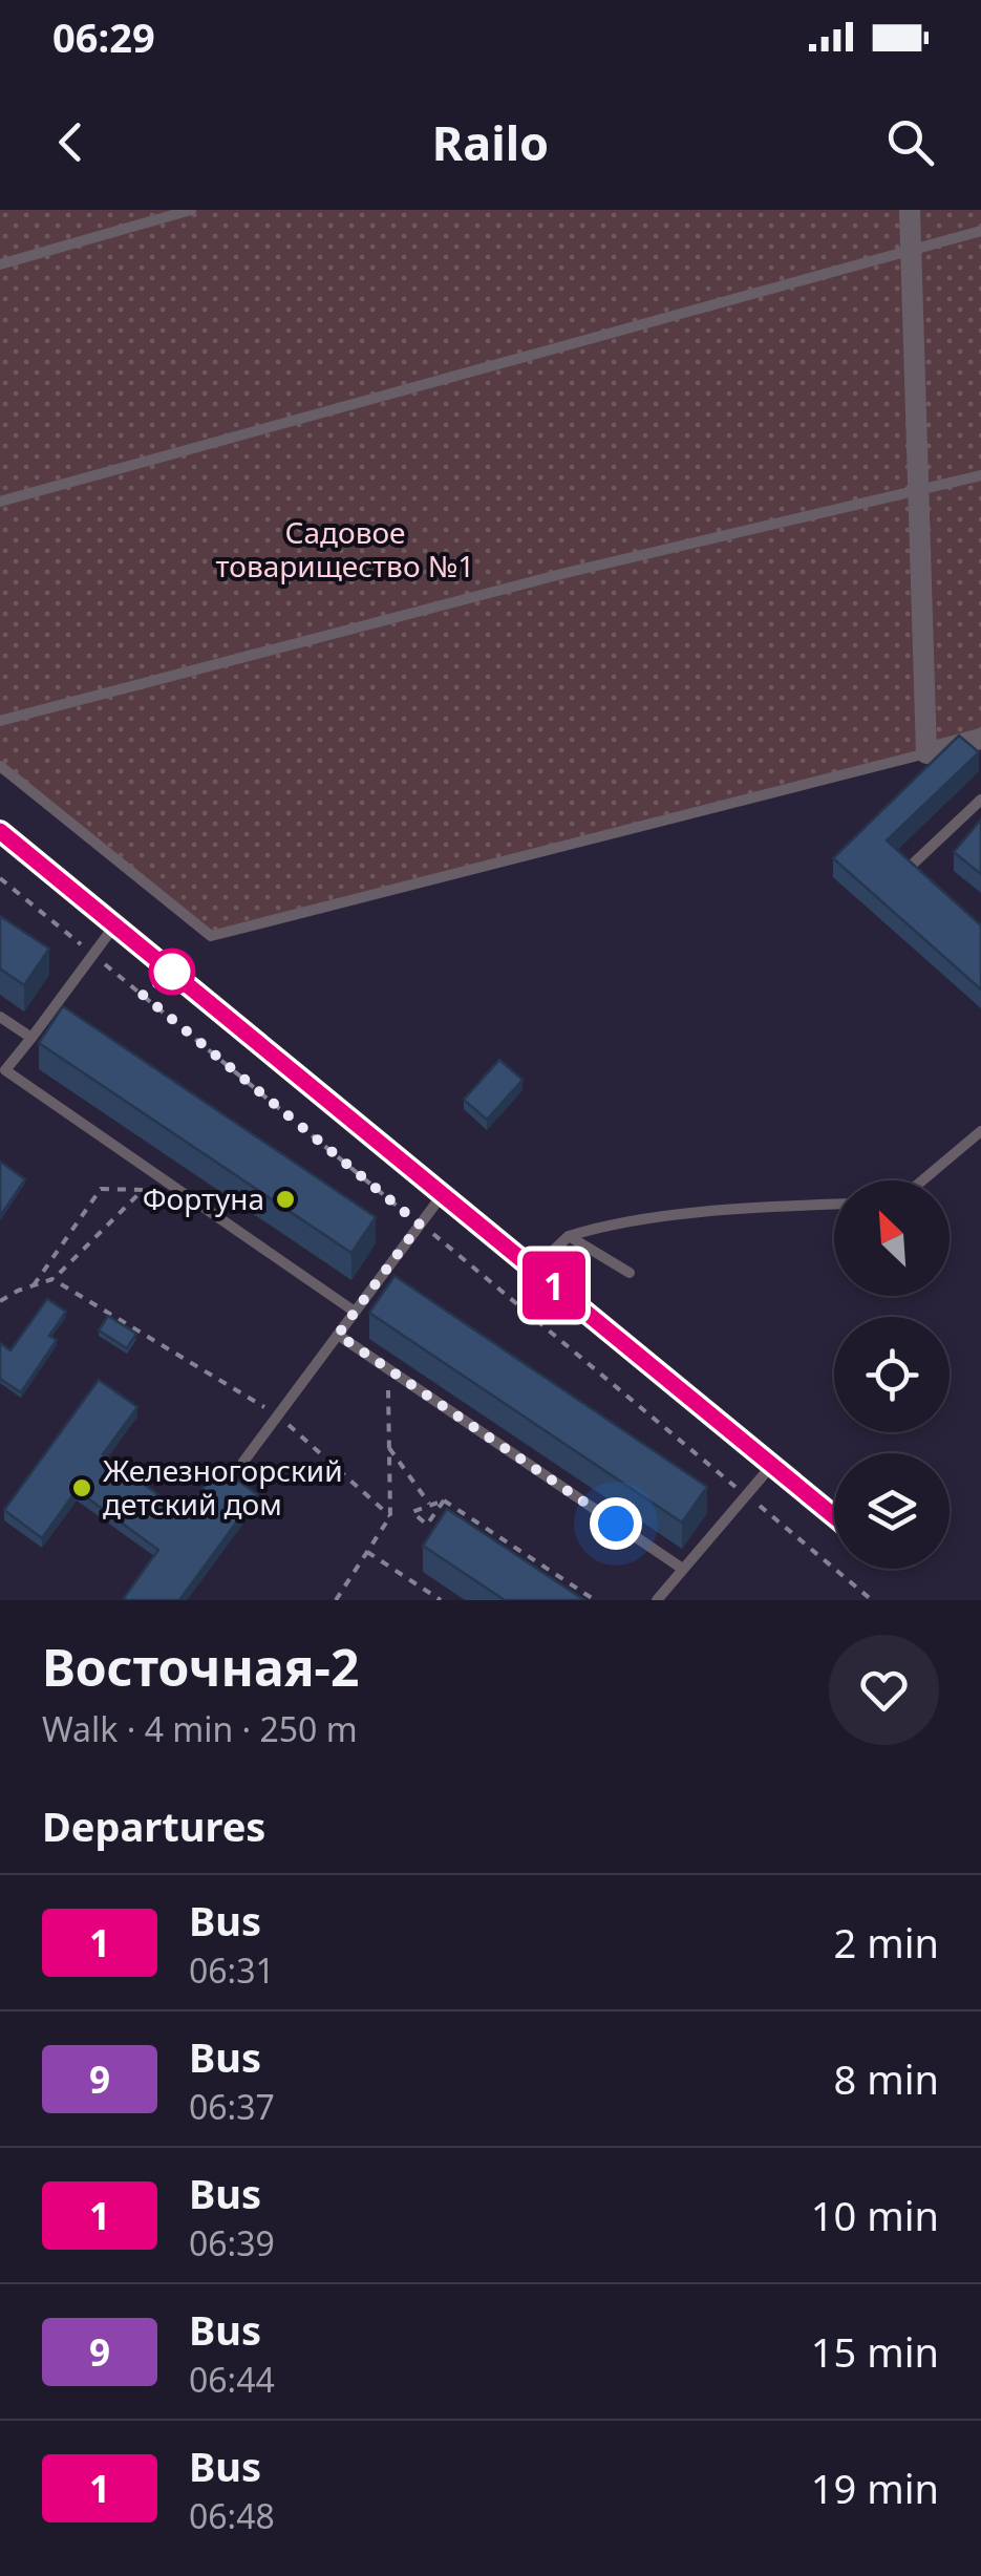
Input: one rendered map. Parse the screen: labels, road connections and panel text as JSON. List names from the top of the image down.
{
  "parks": ["Садовое товарищество №1"],
  "places": ["Фортуна", "Железногорский детский дом"],
  "lines": ["bus line 1"],
  "north": "top left",
  "page": {
    "status": "06:29",
    "header": "Railo",
    "on_map": "1",
    "heading": [
      ["Восточная-2", "Walk · 4 min · 250 m"],
      "Departures"
    ],
    "list": [
      {
        "mark": "1",
        "name": "Bus",
        "note": "06:31",
        "value": "2 min"
      },
      {
        "mark": "9",
        "name": "Bus",
        "note": "06:37",
        "value": "8 min"
      },
      {
        "mark": "1",
        "name": "Bus",
        "note": "06:39",
        "value": "10 min"
      },
      {
        "mark": "9",
        "name": "Bus",
        "note": "06:44",
        "value": "15 min"
      },
      {
        "mark": "1",
        "name": "Bus",
        "note": "06:48",
        "value": "19 min"
      }
    ]
  }
}
